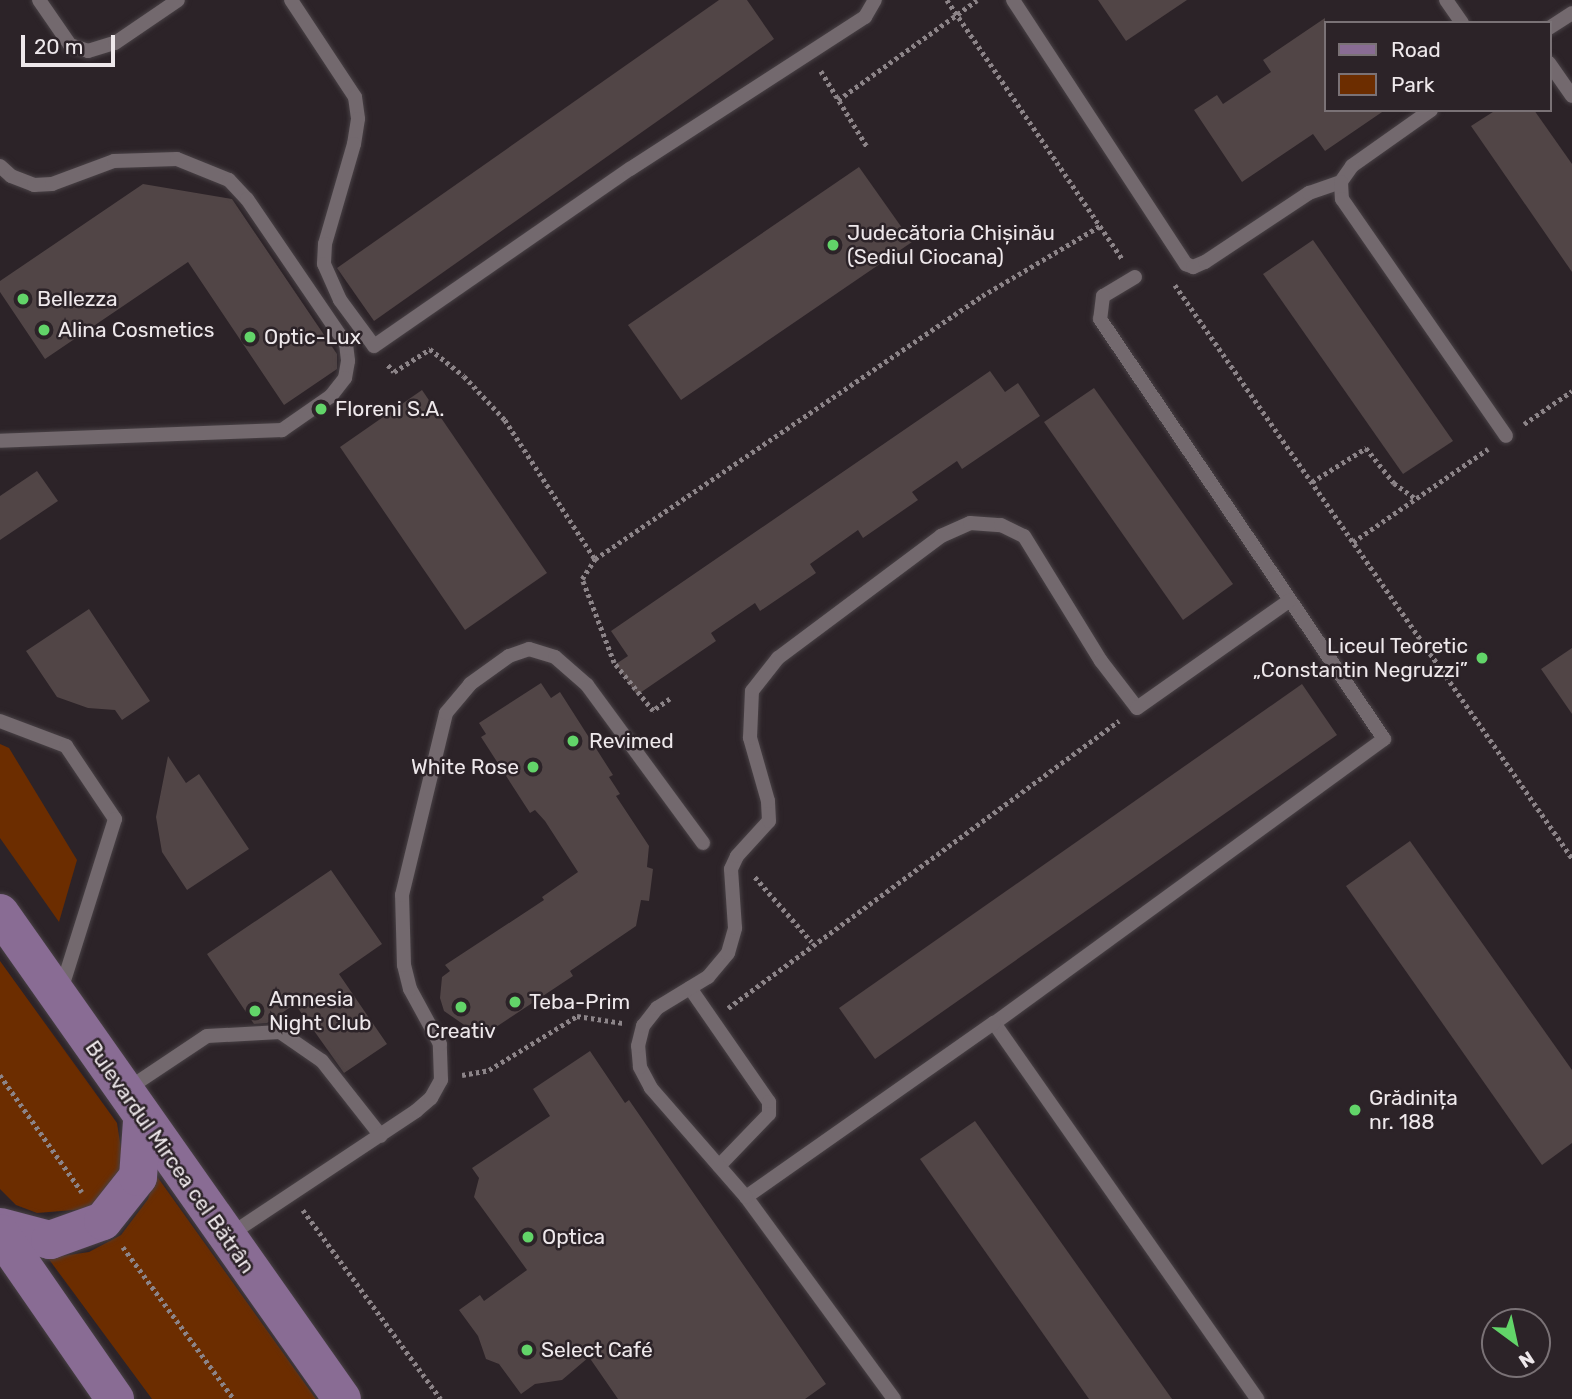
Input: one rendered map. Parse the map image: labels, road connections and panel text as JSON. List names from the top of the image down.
{
  "streets": {
    "main road": ["Bulevardul Mircea cel Bătrân"]
  },
  "places": [
    "Judecătoria Chișinău (Sediul Ciocana)",
    "Bellezza",
    "Alina Cosmetics",
    "Optic-Lux",
    "Floreni S.A.",
    "Liceul Teoretic „Constantin Negruzzi”",
    "Revimed",
    "White Rose",
    "Teba-Prim",
    "Creativ",
    "Amnesia Night Club",
    "Grădinița nr. 188",
    "Optica",
    "Select Café"
  ],
  "legend": ["Road", "Park"],
  "scale_bar": "20 m",
  "north": "bottom right"
}
